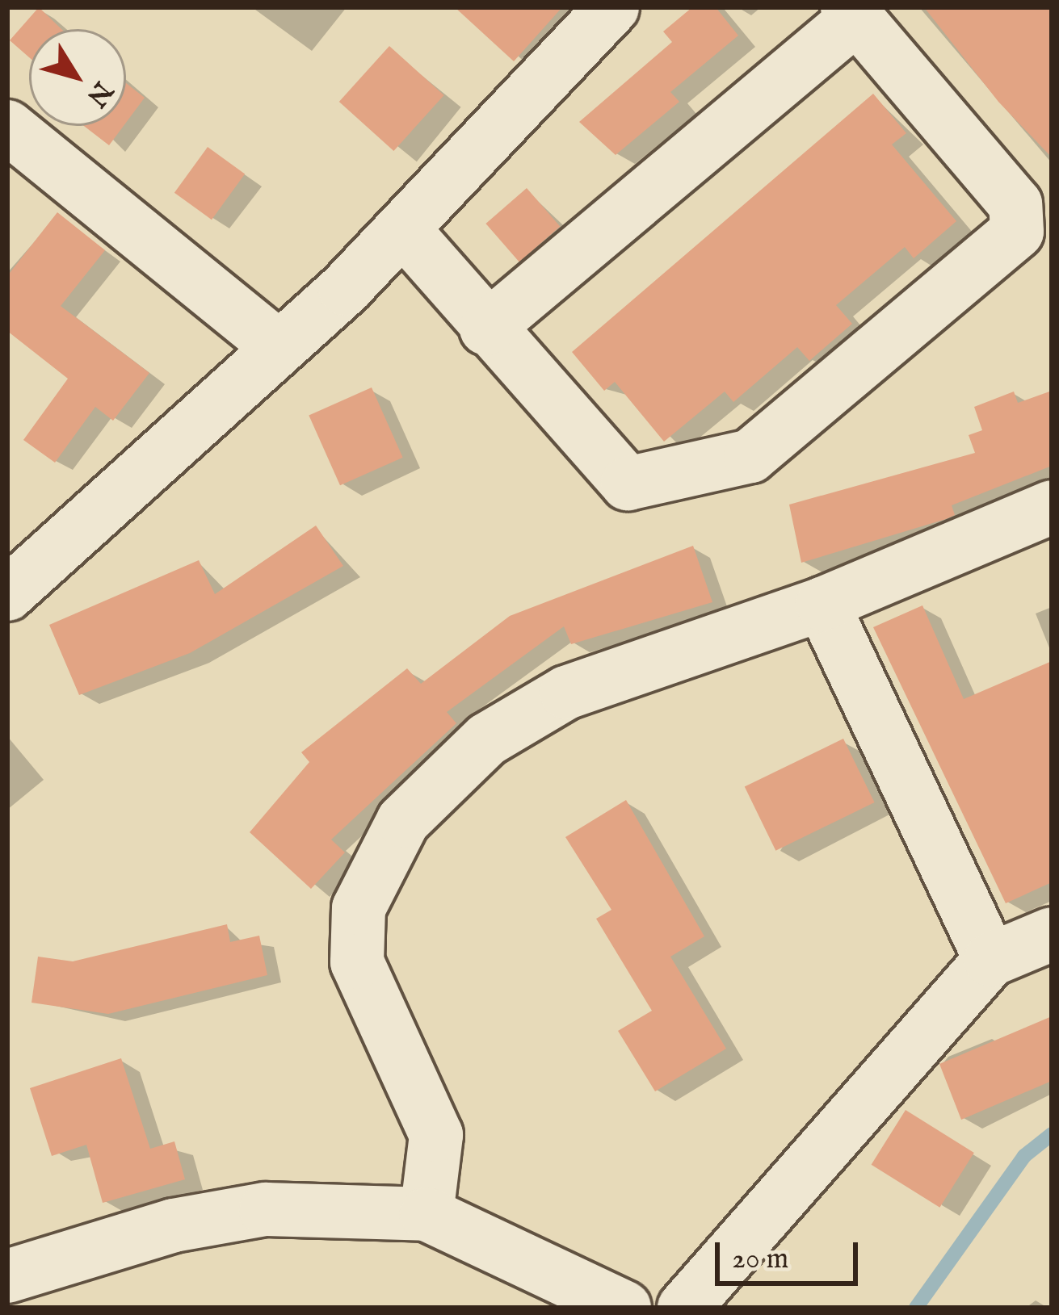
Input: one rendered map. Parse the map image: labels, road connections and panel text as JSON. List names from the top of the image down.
{
  "scale_bar": "20 m",
  "north": "bottom right"
}
